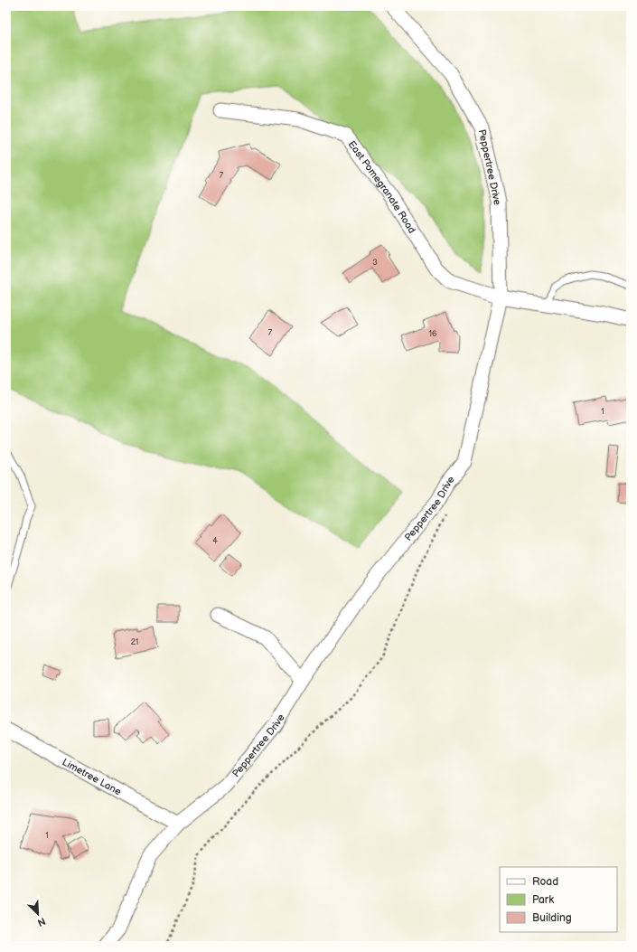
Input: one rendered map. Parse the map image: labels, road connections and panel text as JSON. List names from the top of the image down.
{
  "streets": {
    "street": ["Peppertree Drive", "East Pomegranate Road", "Limetree Lane"]
  },
  "crossings": [
    ["Peppertree Drive", "East Pomegranate Road"],
    ["Peppertree Drive", "Limetree Lane"]
  ],
  "house_numbers": [
    "7",
    "3",
    "7",
    "16",
    "1",
    "4",
    "21",
    "1"
  ],
  "legend": ["Road", "Park", "Building"],
  "north": "bottom right"
}
